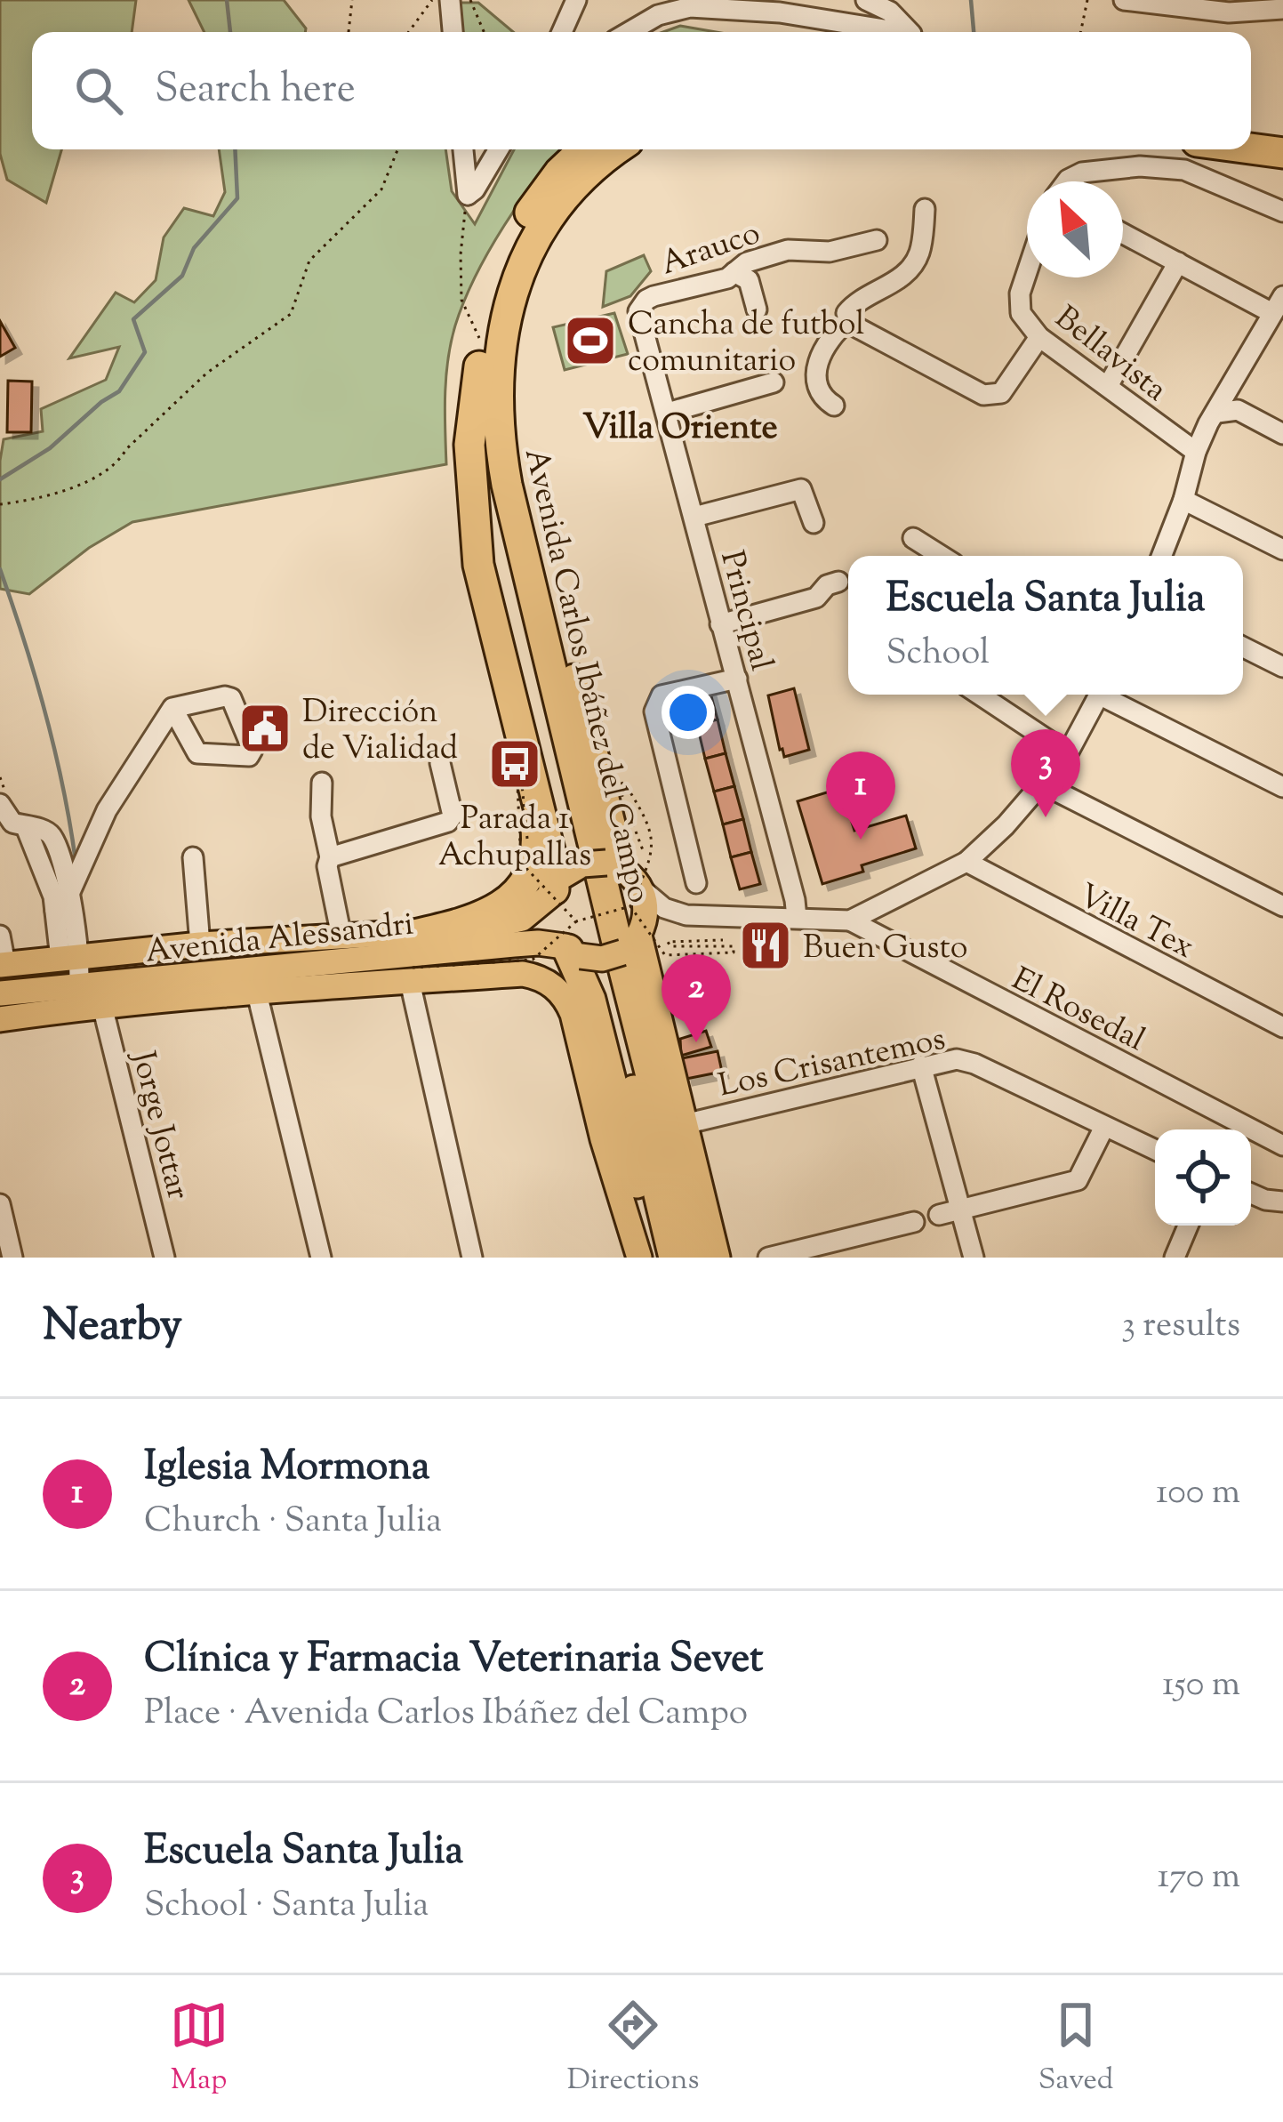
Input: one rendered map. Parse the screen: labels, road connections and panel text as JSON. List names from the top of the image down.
{
  "streets": {
    "highway": ["Avenida Carlos Ibáñez del Campo"],
    "main road": ["Avenida Alessandri"],
    "street": [
      "Arauco",
      "Bellavista",
      "Principal",
      "Villa Tex",
      "El Rosedal",
      "Los Crisantemos",
      "Jorge Jottar"
    ]
  },
  "crossings": [
    ["Arauco", "Principal"],
    ["Avenida Carlos Ibáñez del Campo", "Avenida Alessandri"],
    ["Avenida Carlos Ibáñez del Campo", "Los Crisantemos"],
    ["Avenida Alessandri", "Jorge Jottar"]
  ],
  "districts": ["Villa Oriente"],
  "places": {
    "sports": ["Cancha de futbol comunitario"],
    "public building": ["Dirección de Vialidad"],
    "bus stop": ["Parada 1 Achupallas"],
    "restaurant": ["Buen Gusto"]
  },
  "north": "top left",
  "page": {
    "search": "Search here",
    "popup": ["Escuela Santa Julia", "School"],
    "pins": ["3", "1", "2"],
    "heading": ["Nearby", "3 results"],
    "list": [
      {
        "mark": "1",
        "name": "Iglesia Mormona",
        "note": "Church · Santa Julia",
        "value": "100 m"
      },
      {
        "mark": "2",
        "name": "Clínica y Farmacia Veterinaria Sevet",
        "note": "Place · Avenida Carlos Ibáñez del Campo",
        "value": "150 m"
      },
      {
        "mark": "3",
        "name": "Escuela Santa Julia",
        "note": "School · Santa Julia",
        "value": "170 m"
      }
    ],
    "nav": ["Map", "Directions", "Saved"]
  }
}
